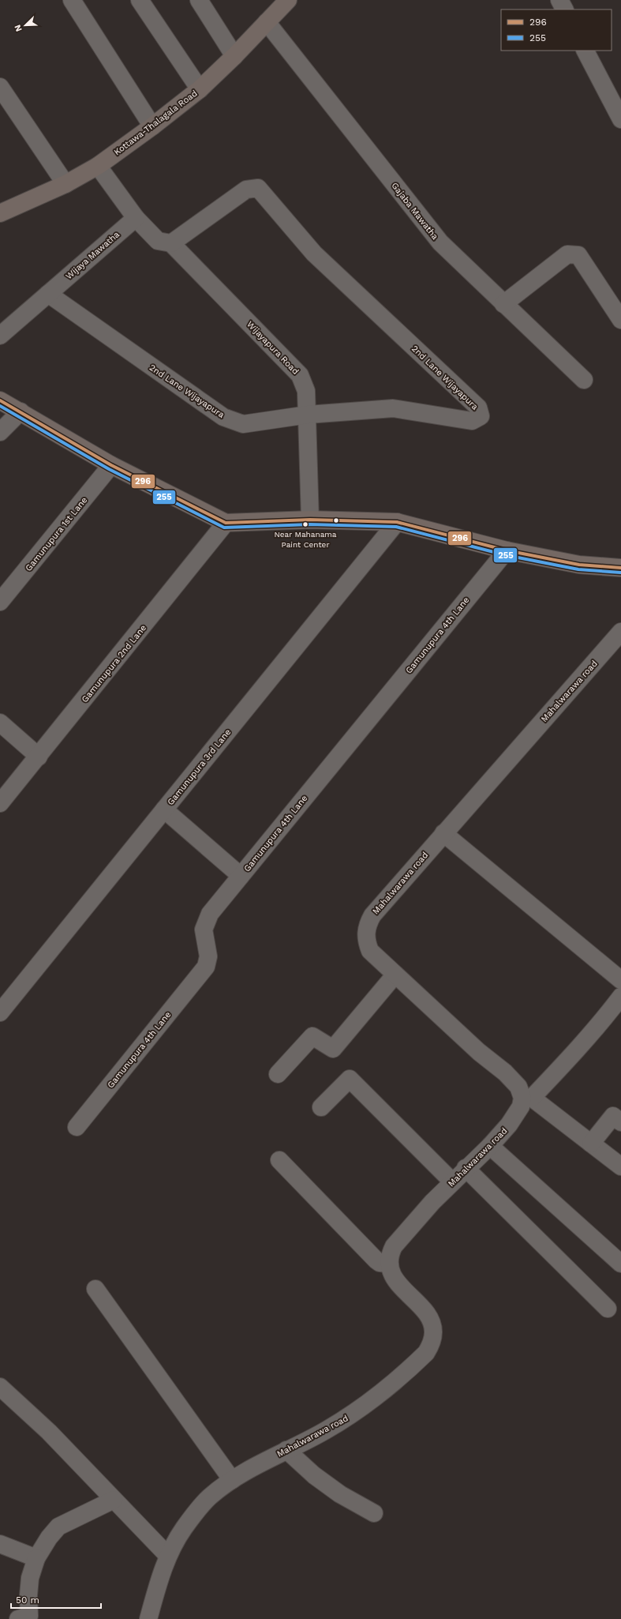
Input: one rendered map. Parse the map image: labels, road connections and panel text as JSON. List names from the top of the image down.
{
  "streets": {
    "main road": ["Kottawa-Thalagala Road"],
    "street": [
      "Gajaba Mawatha",
      "Wijaya Mawatha",
      "Wijayapura Road",
      "2nd Lane Wijayapura",
      "Gamunupura 1st Lane",
      "Gamunupura 4th Lane",
      "Gamunupura 2nd Lane",
      "Mahalwarawa road",
      "Gamunupura 3rd Lane"
    ]
  },
  "crossings": [
    ["Kottawa-Thalagala Road", "Gajaba Mawatha"],
    ["Wijaya Mawatha", "2nd Lane Wijayapura"],
    ["Wijayapura Road", "2nd Lane Wijayapura"]
  ],
  "places": ["Near Mahanama Paint Center"],
  "lines": ["transit line 296", "transit line 255"],
  "legend": ["296", "255"],
  "scale_bar": "50 m",
  "north": "bottom left"
}
